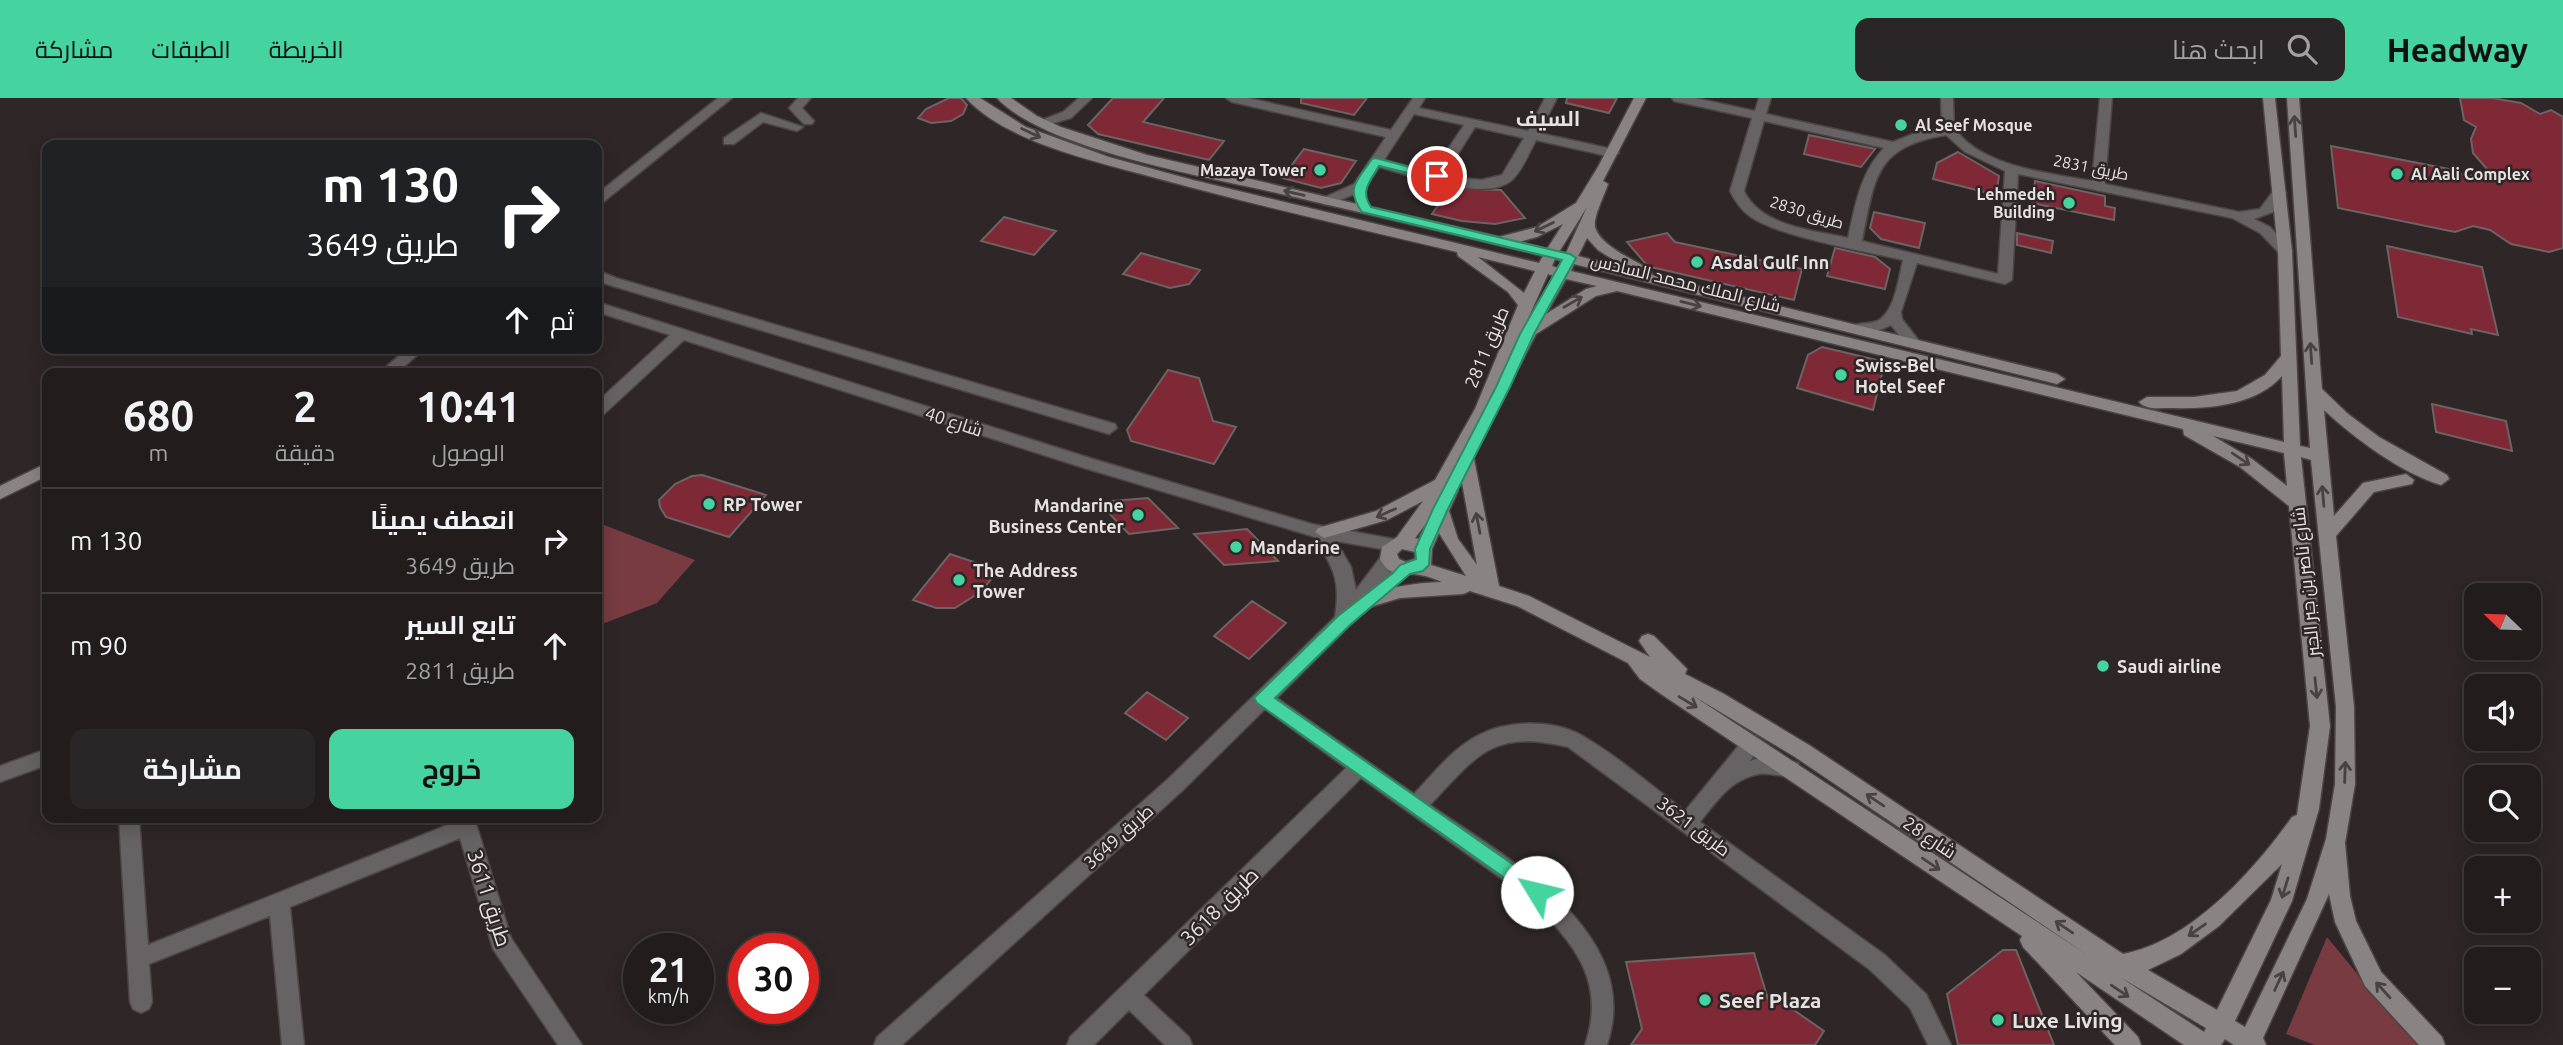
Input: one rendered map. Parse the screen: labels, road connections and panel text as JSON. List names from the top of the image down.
{
  "streets": {
    "main road": [
      "شارع الملك محمد السادس",
      "طريق 2811",
      "شارع ناصر بن جبر الجبر",
      "شارع 28"
    ],
    "street": [
      "طريق 2831",
      "طريق 2830",
      "شارع 40",
      "طريق 3621",
      "طريق 3649",
      "طريق 3611",
      "طريق 3618"
    ]
  },
  "crossings": [
    ["طريق 2831", "طريق 2830"],
    ["طريق 2831", "شارع ناصر بن جبر الجبر"],
    ["شارع الملك محمد السادس", "طريق 2811"],
    ["شارع الملك محمد السادس", "شارع ناصر بن جبر الجبر"],
    ["طريق 2811", "شارع 40"],
    ["طريق 2811", "طريق 3649"],
    ["طريق 2811", "شارع 28"],
    ["شارع 40", "طريق 3649"],
    ["شارع ناصر بن جبر الجبر", "شارع 28"],
    ["طريق 3649", "شارع 28"]
  ],
  "districts": ["السيف"],
  "places": [
    "Al Seef Mosque",
    "Mazaya Tower",
    "Al Aali Complex",
    "Lehmedeh Building",
    "Asdal Gulf Inn",
    "Swiss-Bel Hotel Seef",
    "RP Tower",
    "Mandarine Business Center",
    "Mandarine",
    "The Address Tower",
    "Saudi airline",
    "Seef Plaza",
    "Luxe Living"
  ],
  "north": "top left",
  "page": {
    "header": "Headway",
    "search": "ابحث هنا",
    "nav": ["الخريطة", "الطبقات", "مشاركة"],
    "turn": ["130 m", "طريق 3649"],
    "then": "ثم",
    "eta": [
      "10:41",
      "الوصول",
      "2",
      "دقيقة",
      "680",
      "m"
    ],
    "list": [
      {
        "name": "انعطف يمينًا",
        "note": "طريق 3649",
        "value": "130 m"
      },
      {
        "name": "تابع السير",
        "note": "طريق 2811",
        "value": "90 m"
      }
    ],
    "map_buttons": ["+", "−"],
    "buttons": ["خروج", "مشاركة"],
    "speed": "21 km/h",
    "limit": "30"
  }
}
